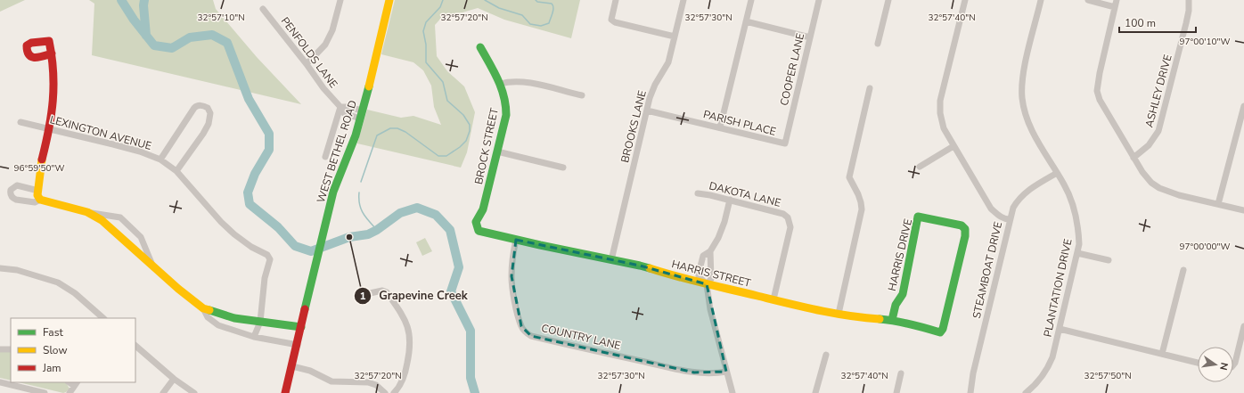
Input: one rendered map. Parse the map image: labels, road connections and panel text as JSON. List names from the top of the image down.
{
  "streets": {
    "street": [
      "PENFOLDS LANE",
      "COOPER LANE",
      "ASHLEY DRIVE",
      "PARISH PLACE",
      "BROOKS LANE",
      "LEXINGTON AVENUE",
      "BROCK STREET",
      "WEST BETHEL ROAD",
      "DAKOTA LANE",
      "HARRIS DRIVE",
      "STEAMBOAT DRIVE",
      "HARRIS STREET",
      "PLANTATION DRIVE",
      "COUNTRY LANE"
    ]
  },
  "crossings": [
    ["PENFOLDS LANE", "WEST BETHEL ROAD"],
    ["COOPER LANE", "PARISH PLACE"],
    ["PARISH PLACE", "BROOKS LANE"],
    ["BROOKS LANE", "HARRIS STREET"],
    ["BROCK STREET", "HARRIS STREET"],
    ["DAKOTA LANE", "HARRIS STREET"],
    ["HARRIS DRIVE", "HARRIS STREET"],
    ["STEAMBOAT DRIVE", "PLANTATION DRIVE"],
    ["HARRIS STREET", "COUNTRY LANE"]
  ],
  "places": ["Grapevine Creek"],
  "legend": ["Fast", "Slow", "Jam"],
  "scale_bar": "100 m",
  "north": "right",
  "coordinates": [
    "32°57'10\"N",
    "32°57'20\"N",
    "32°57'30\"N",
    "32°57'40\"N",
    "97°00'10\"W",
    "96°59'50\"W",
    "97°00'00\"W",
    "32°57'50\"N"
  ]
}
